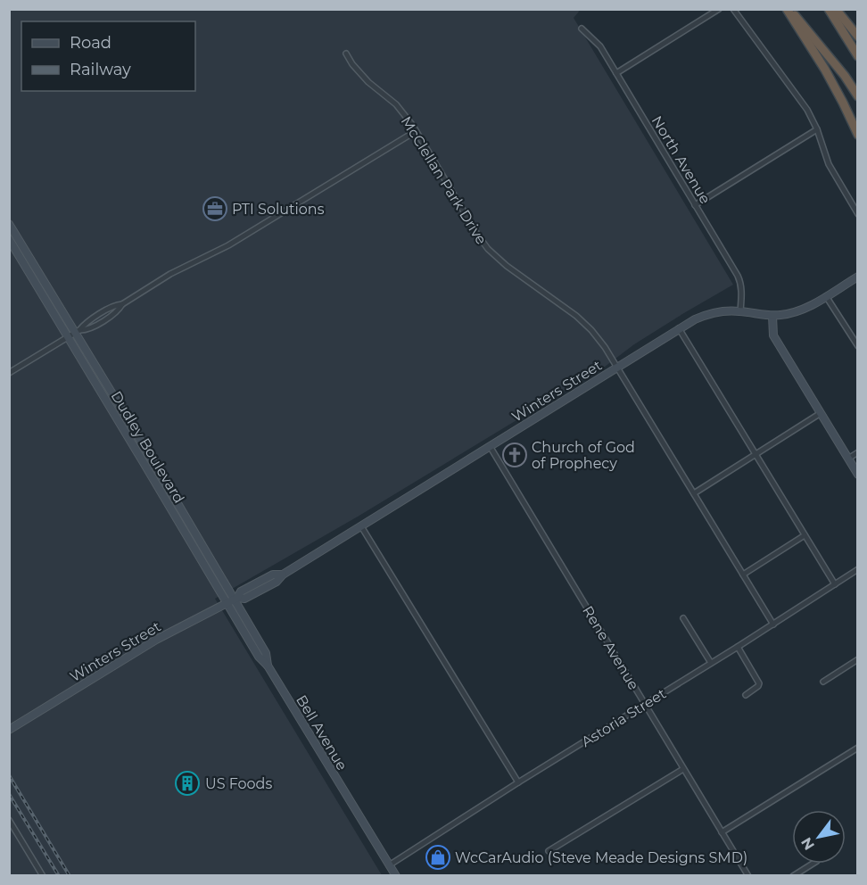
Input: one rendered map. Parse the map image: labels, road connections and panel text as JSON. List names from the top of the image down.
{
  "streets": {
    "main road": ["Winters Street", "Dudley Boulevard", "Bell Avenue"],
    "street": [
      "North Avenue",
      "McClellan Park Drive",
      "Rene Avenue",
      "Astoria Street"
    ]
  },
  "crossings": [
    ["North Avenue", "Winters Street"],
    ["McClellan Park Drive", "Winters Street"],
    ["McClellan Park Drive", "Astoria Street"],
    ["Winters Street", "Dudley Boulevard"],
    ["Winters Street", "Rene Avenue"],
    ["Winters Street", "Bell Avenue"],
    ["Dudley Boulevard", "Bell Avenue"],
    ["Rene Avenue", "Astoria Street"],
    ["Astoria Street", "Bell Avenue"]
  ],
  "places": {
    "office": ["PTI Solutions"],
    "church": ["Church of God of Prophecy"],
    "building": ["US Foods"],
    "shop": ["WcCarAudio (Steve Meade Designs SMD)"]
  },
  "legend": ["Road", "Railway"],
  "north": "bottom left"
}
